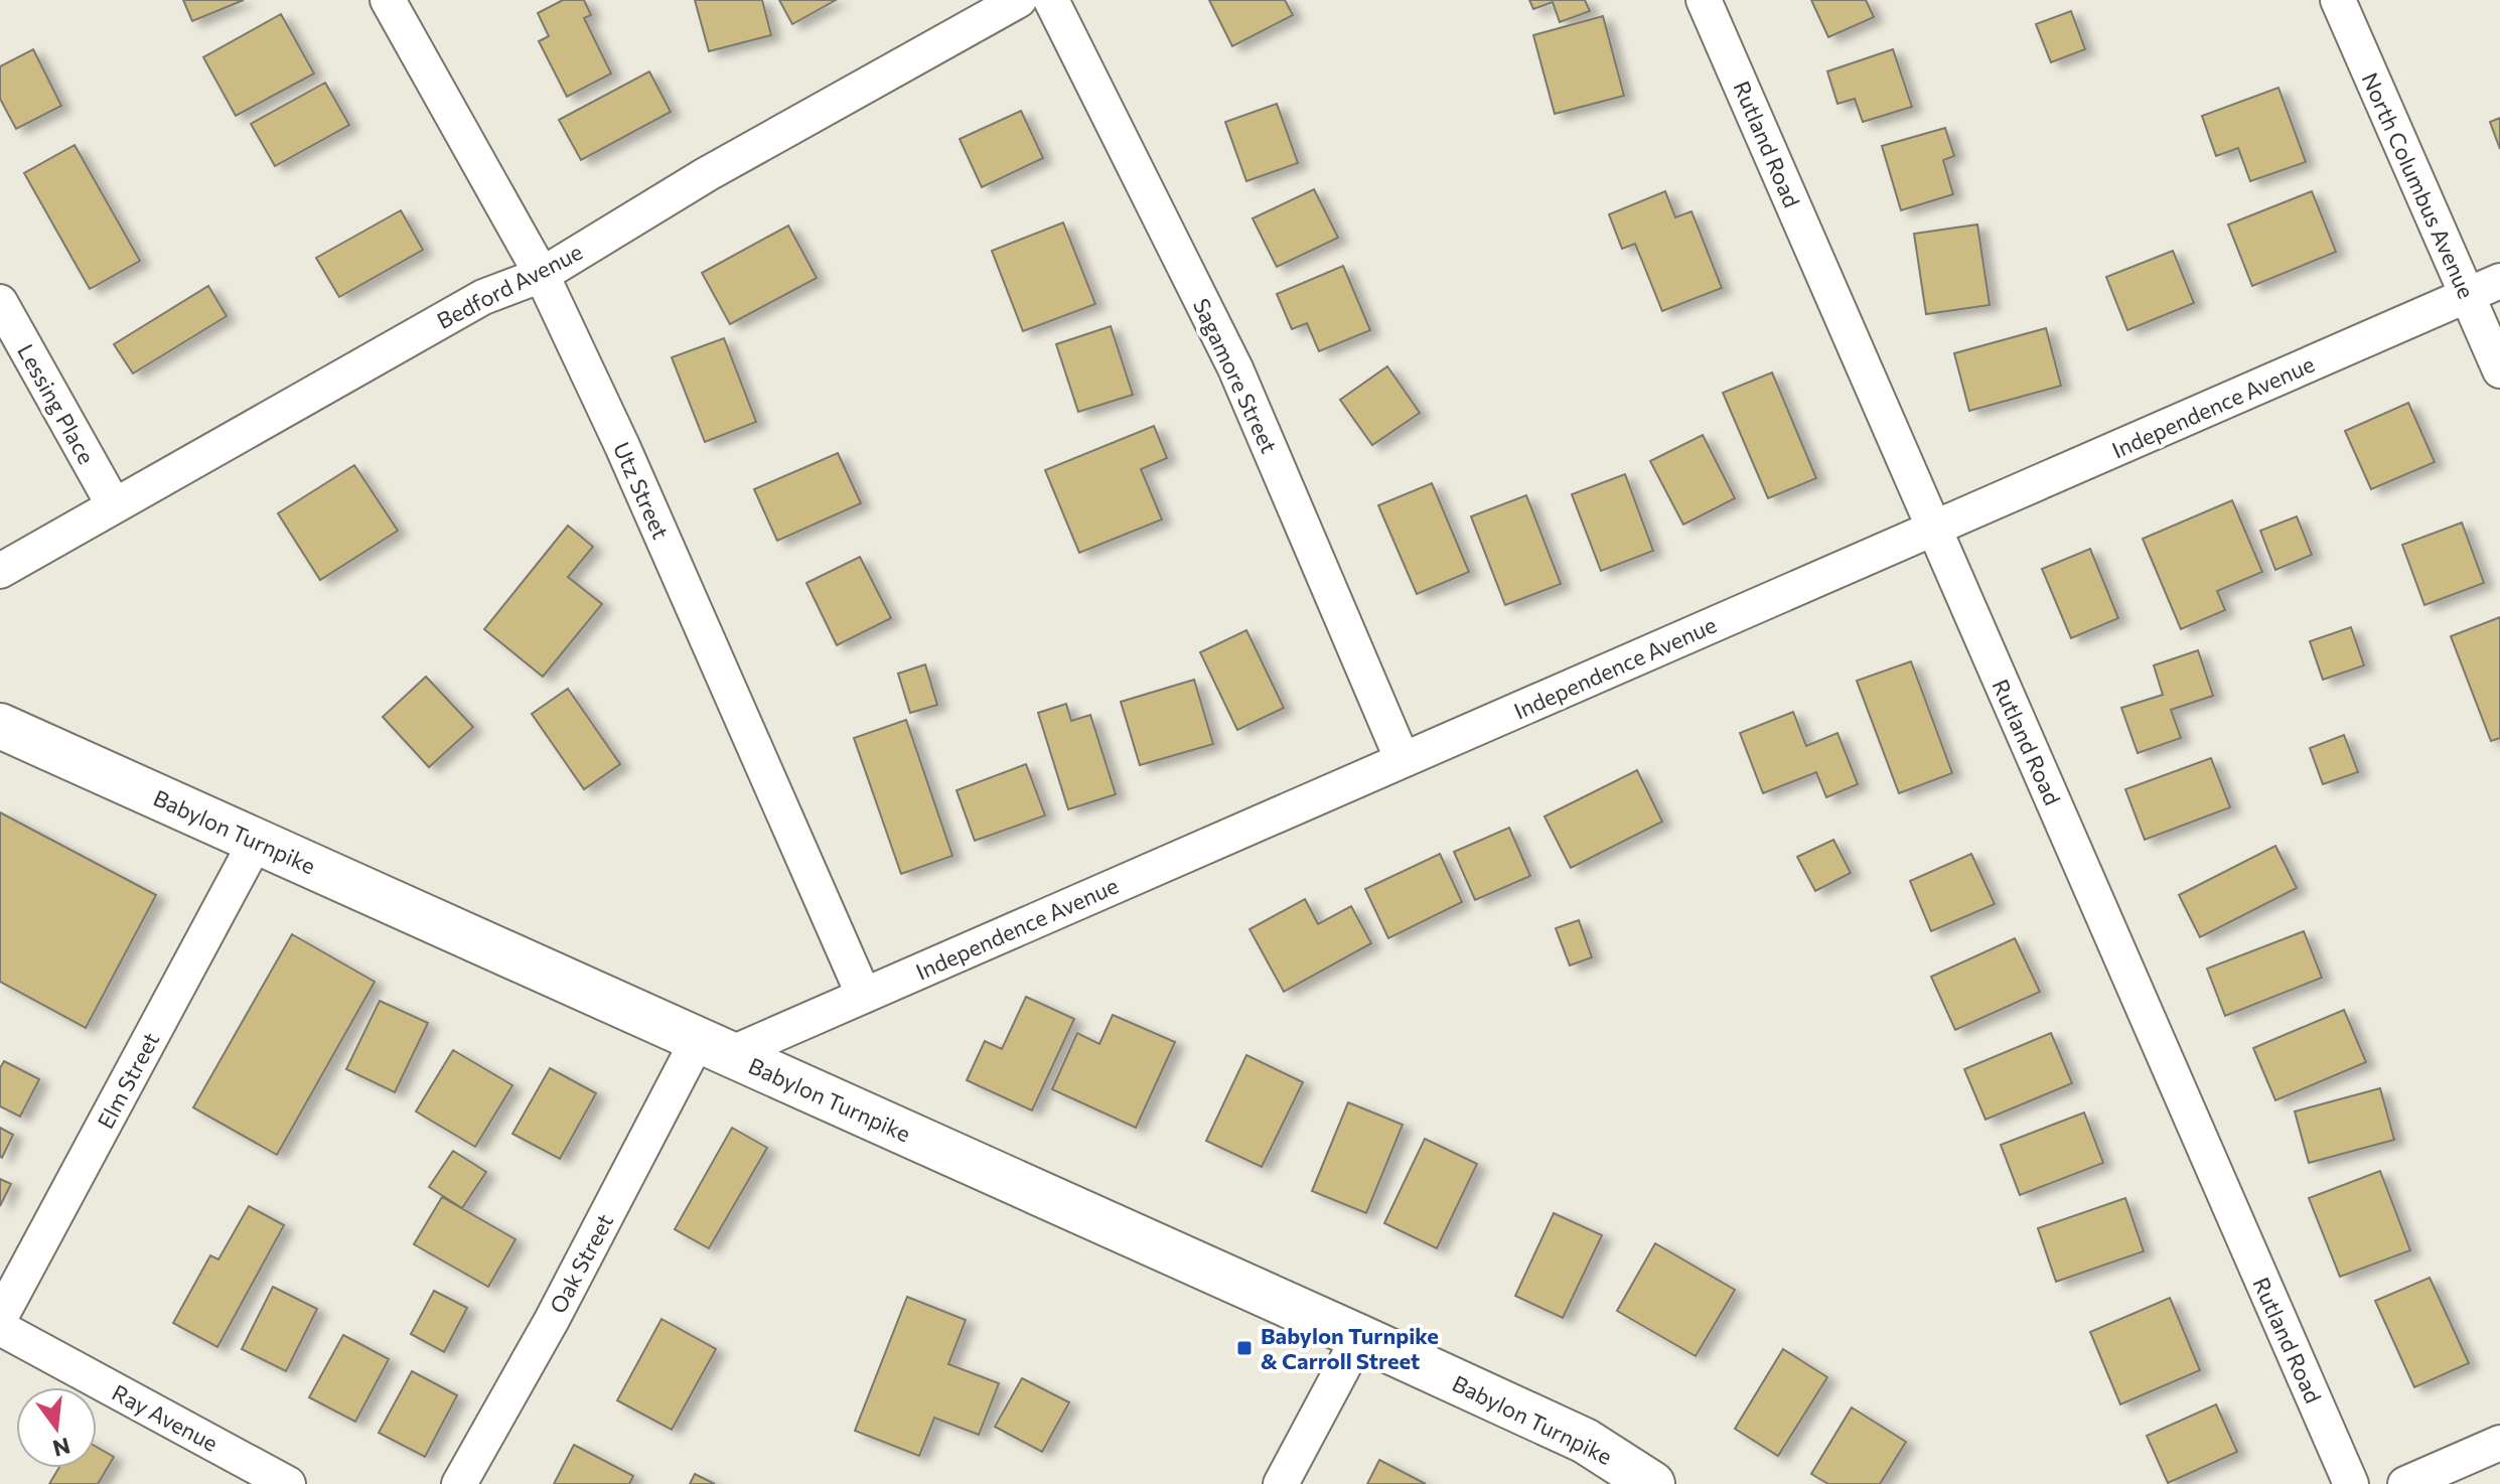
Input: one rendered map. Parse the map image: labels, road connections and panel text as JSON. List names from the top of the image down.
{
  "streets": {
    "main road": ["Babylon Turnpike"],
    "street": [
      "Rutland Road",
      "North Columbus Avenue",
      "Bedford Avenue",
      "Sagamore Street",
      "Lessing Place",
      "Independence Avenue",
      "Utz Street",
      "Elm Street",
      "Oak Street",
      "Ray Avenue"
    ]
  },
  "crossings": [
    ["Rutland Road", "Independence Avenue"],
    ["North Columbus Avenue", "Independence Avenue"],
    ["Bedford Avenue", "Lessing Place"],
    ["Bedford Avenue", "Utz Street"],
    ["Sagamore Street", "Independence Avenue"],
    ["Independence Avenue", "Utz Street"],
    ["Independence Avenue", "Babylon Turnpike"],
    ["Independence Avenue", "Oak Street"],
    ["Babylon Turnpike", "Elm Street"],
    ["Babylon Turnpike", "Oak Street"]
  ],
  "places": {
    "transit": ["Babylon Turnpike & Carroll Street"]
  },
  "north": "bottom"
}
